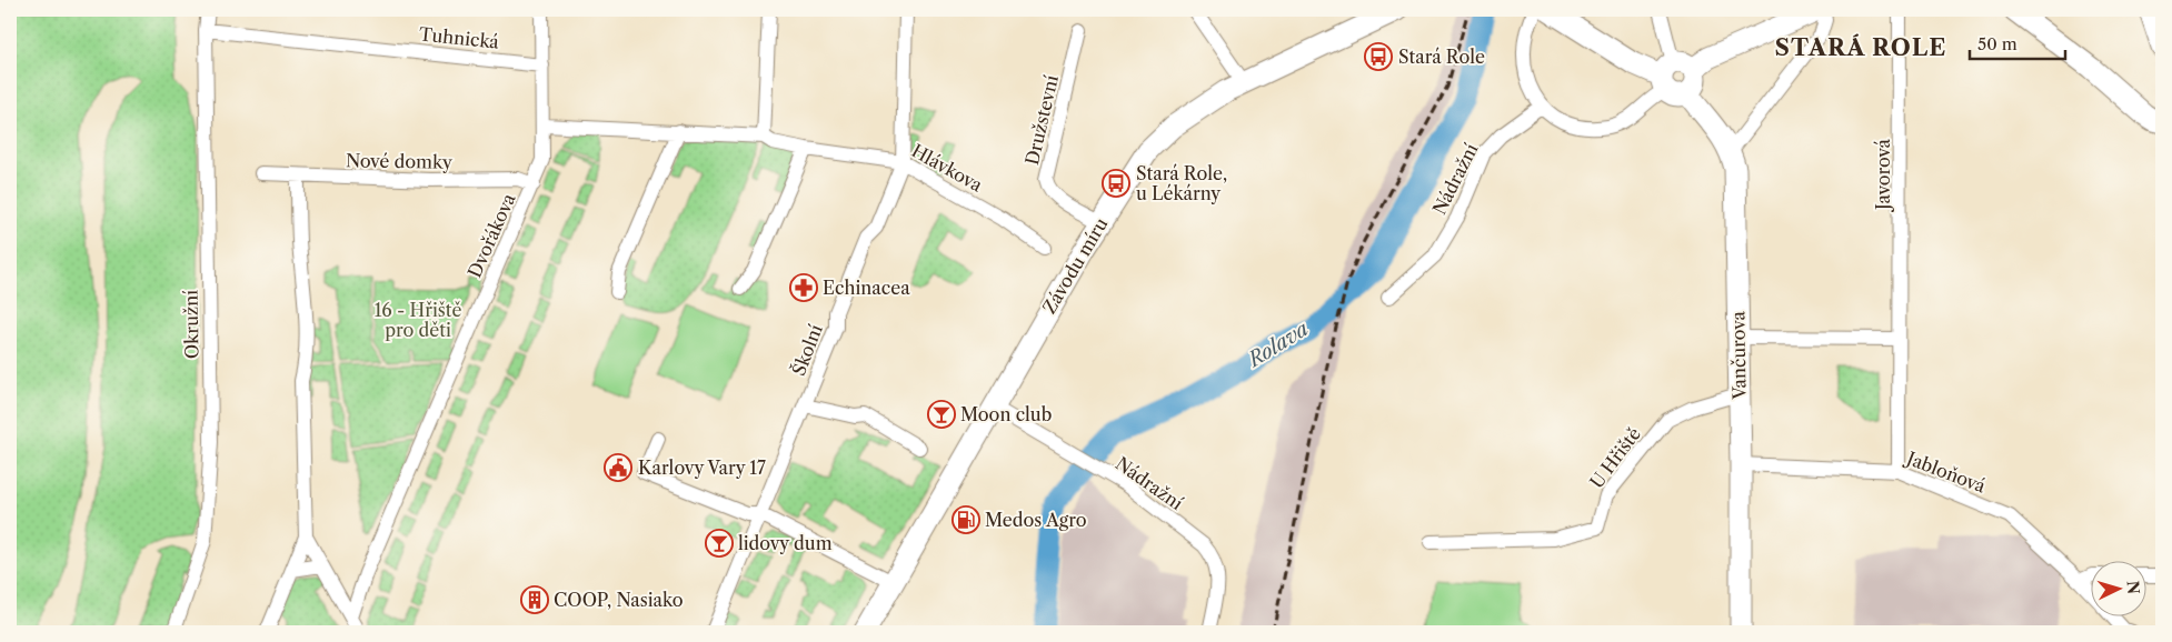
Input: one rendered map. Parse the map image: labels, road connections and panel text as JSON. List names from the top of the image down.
{
  "streets": {
    "main road": ["Závodu míru", "Vančurova"],
    "street": [
      "Tuhnická",
      "Družstevní",
      "Nové domky",
      "Hlávkova",
      "Javorová",
      "Nádražní",
      "Dvořákova",
      "Okružní",
      "Školní",
      "U Hřiště",
      "Jabloňová"
    ]
  },
  "crossings": [
    ["Tuhnická", "Dvořákova"],
    ["Tuhnická", "Okružní"],
    ["Družstevní", "Závodu míru"],
    ["Nové domky", "Dvořákova"],
    ["Hlávkova", "Dvořákova"],
    ["Hlávkova", "Školní"],
    ["Javorová", "Jabloňová"],
    ["Nádražní", "Závodu míru"],
    ["Vančurova", "U Hřiště"],
    ["Vančurova", "Jabloňová"]
  ],
  "districts": ["STARÁ ROLE"],
  "water": ["Rolava"],
  "parks": ["16 - Hřiště pro děti"],
  "places": {
    "bus stop": ["Stará Role", "Stará Role, u Lékárny"],
    "pharmacy": ["Echinacea"],
    "bar": ["Moon club", "lidovy dum"],
    "public building": ["Karlovy Vary 17"],
    "fuel station": ["Medos Agro"],
    "building": ["COOP, Nasiako"]
  },
  "scale_bar": "50 m",
  "north": "right"
}
